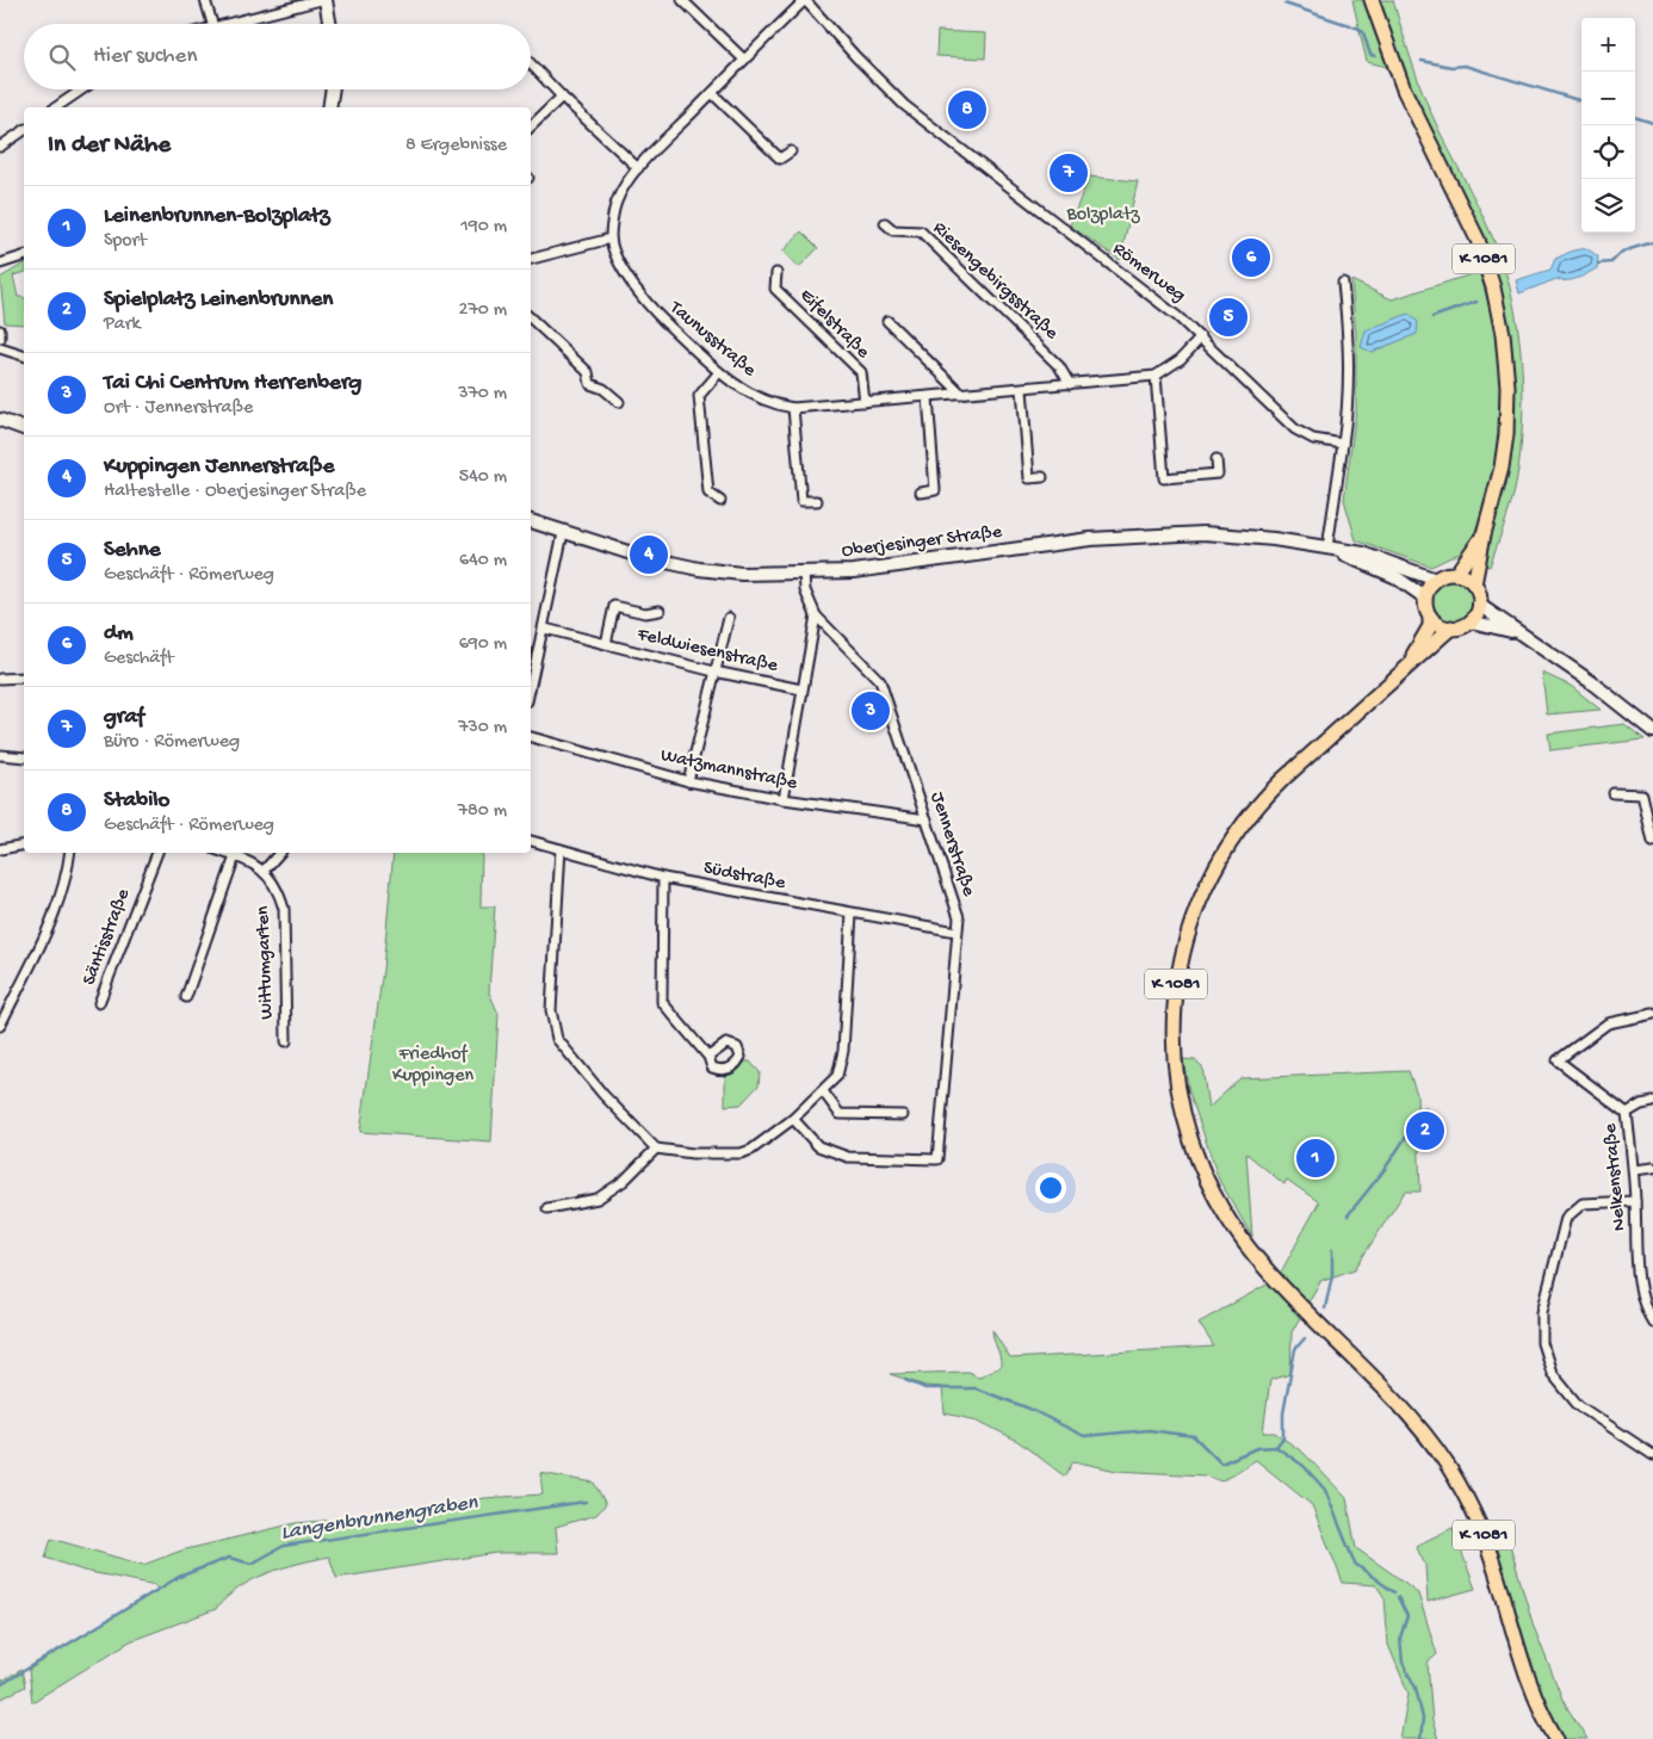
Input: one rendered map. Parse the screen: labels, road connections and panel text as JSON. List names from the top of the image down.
{
  "streets": {
    "main road": ["K 1081", "Oberjesinger Straße"],
    "street": [
      "Römerweg",
      "Riesengebirgsstraße",
      "Eifelstraße",
      "Taunusstraße",
      "Feldwiesenstraße",
      "Watzmannstraße",
      "Jennerstraße",
      "Südstraße",
      "Säntisstraße",
      "Wittumgarten",
      "Nelkenstraße"
    ]
  },
  "crossings": [
    ["K 1081", "Oberjesinger Straße"],
    ["Römerweg", "Taunusstraße"],
    ["Riesengebirgsstraße", "Taunusstraße"],
    ["Eifelstraße", "Taunusstraße"],
    ["Oberjesinger Straße", "Jennerstraße"],
    ["Watzmannstraße", "Jennerstraße"],
    ["Jennerstraße", "Südstraße"]
  ],
  "water": ["Langenbrunnengraben"],
  "parks": ["Bolzplatz", "Friedhof Kuppingen"],
  "page": {
    "map_buttons": ["+", "−"],
    "search": "Hier suchen",
    "pins": [
      "8",
      "7",
      "6",
      "5",
      "4",
      "3",
      "2",
      "1"
    ],
    "heading": ["In der Nähe", "8 Ergebnisse"],
    "list": [
      {
        "mark": "1",
        "name": "Leinenbrunnen-Bolzplatz",
        "note": "Sport",
        "value": "190 m"
      },
      {
        "mark": "2",
        "name": "Spielplatz Leinenbrunnen",
        "note": "Park",
        "value": "270 m"
      },
      {
        "mark": "3",
        "name": "Tai Chi Centrum Herrenberg",
        "note": "Ort · Jennerstraße",
        "value": "370 m"
      },
      {
        "mark": "4",
        "name": "Kuppingen Jennerstraße",
        "note": "Haltestelle · Oberjesinger Straße",
        "value": "540 m"
      },
      {
        "mark": "5",
        "name": "Sehne",
        "note": "Geschäft · Römerweg",
        "value": "640 m"
      },
      {
        "mark": "6",
        "name": "dm",
        "note": "Geschäft",
        "value": "690 m"
      },
      {
        "mark": "7",
        "name": "graf",
        "note": "Büro · Römerweg",
        "value": "730 m"
      },
      {
        "mark": "8",
        "name": "Stabilo",
        "note": "Geschäft · Römerweg",
        "value": "780 m"
      }
    ]
  }
}
